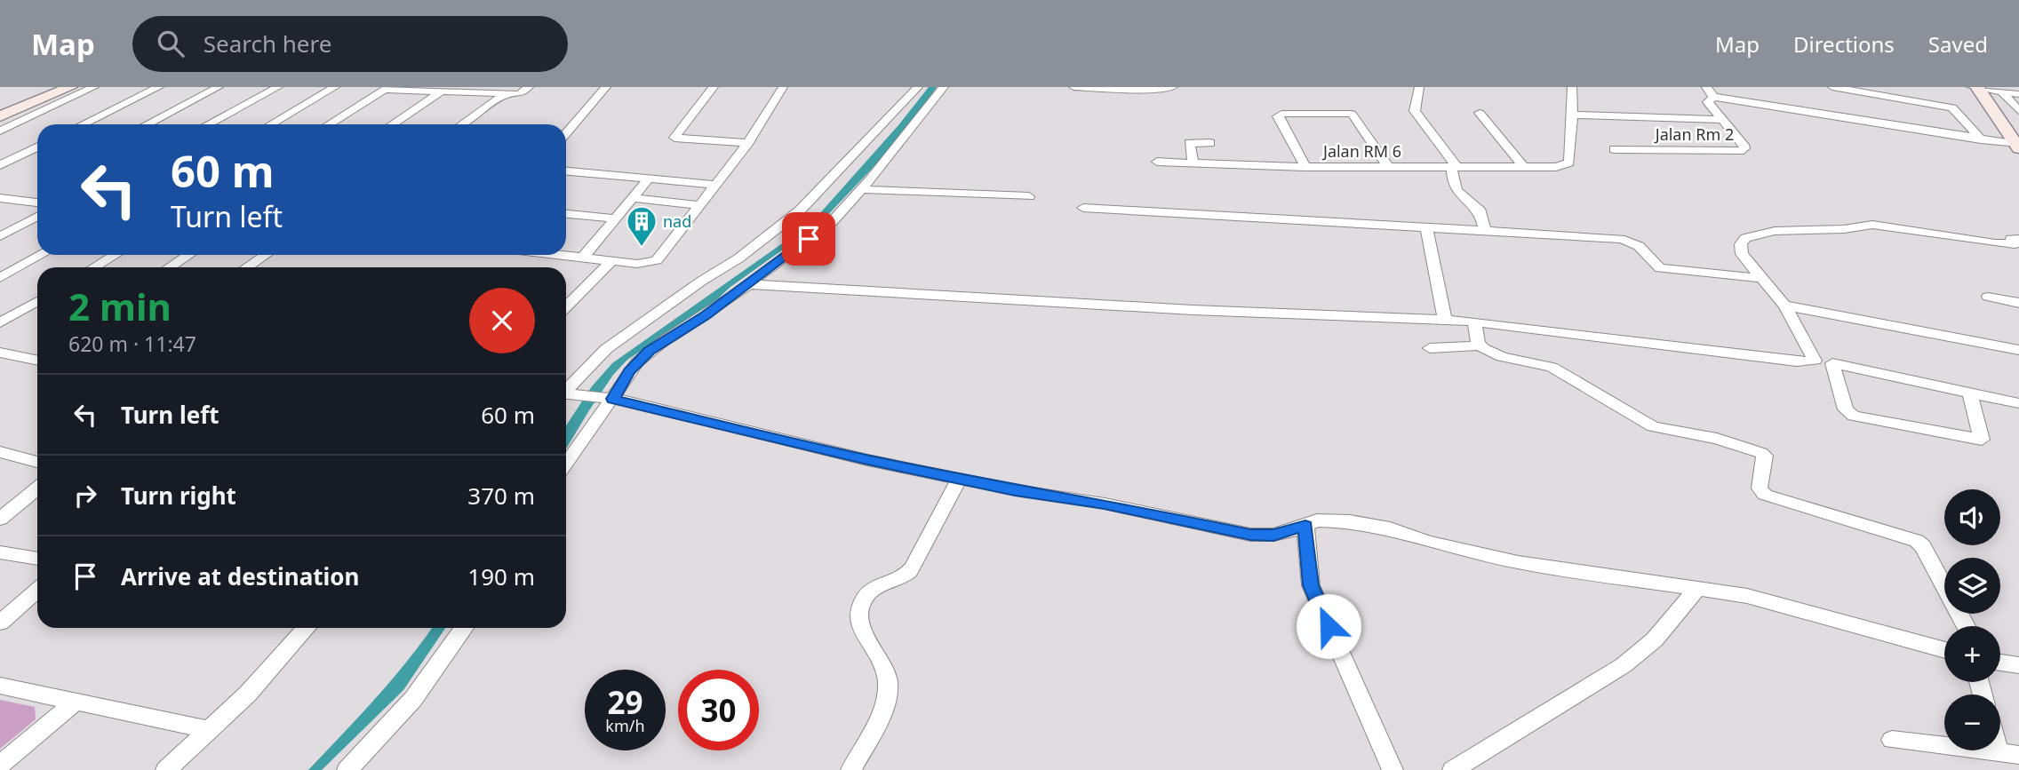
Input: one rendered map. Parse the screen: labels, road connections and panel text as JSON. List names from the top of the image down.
{
  "streets": {
    "street": ["Jalan Rm 2", "Jalan RM 6"]
  },
  "places": {
    "building": ["nad"]
  },
  "page": {
    "header": "Map",
    "search": "Search here",
    "nav": ["Map", "Directions", "Saved"],
    "turn": ["60 m", "Turn left"],
    "heading": ["2 min", "620 m · 11:47"],
    "list": [
      {
        "name": "Turn left",
        "value": "60 m"
      },
      {
        "name": "Turn right",
        "value": "370 m"
      },
      {
        "name": "Arrive at destination",
        "value": "190 m"
      }
    ],
    "map_buttons": ["+", "−"],
    "speed": "29 km/h",
    "limit": "30"
  }
}
